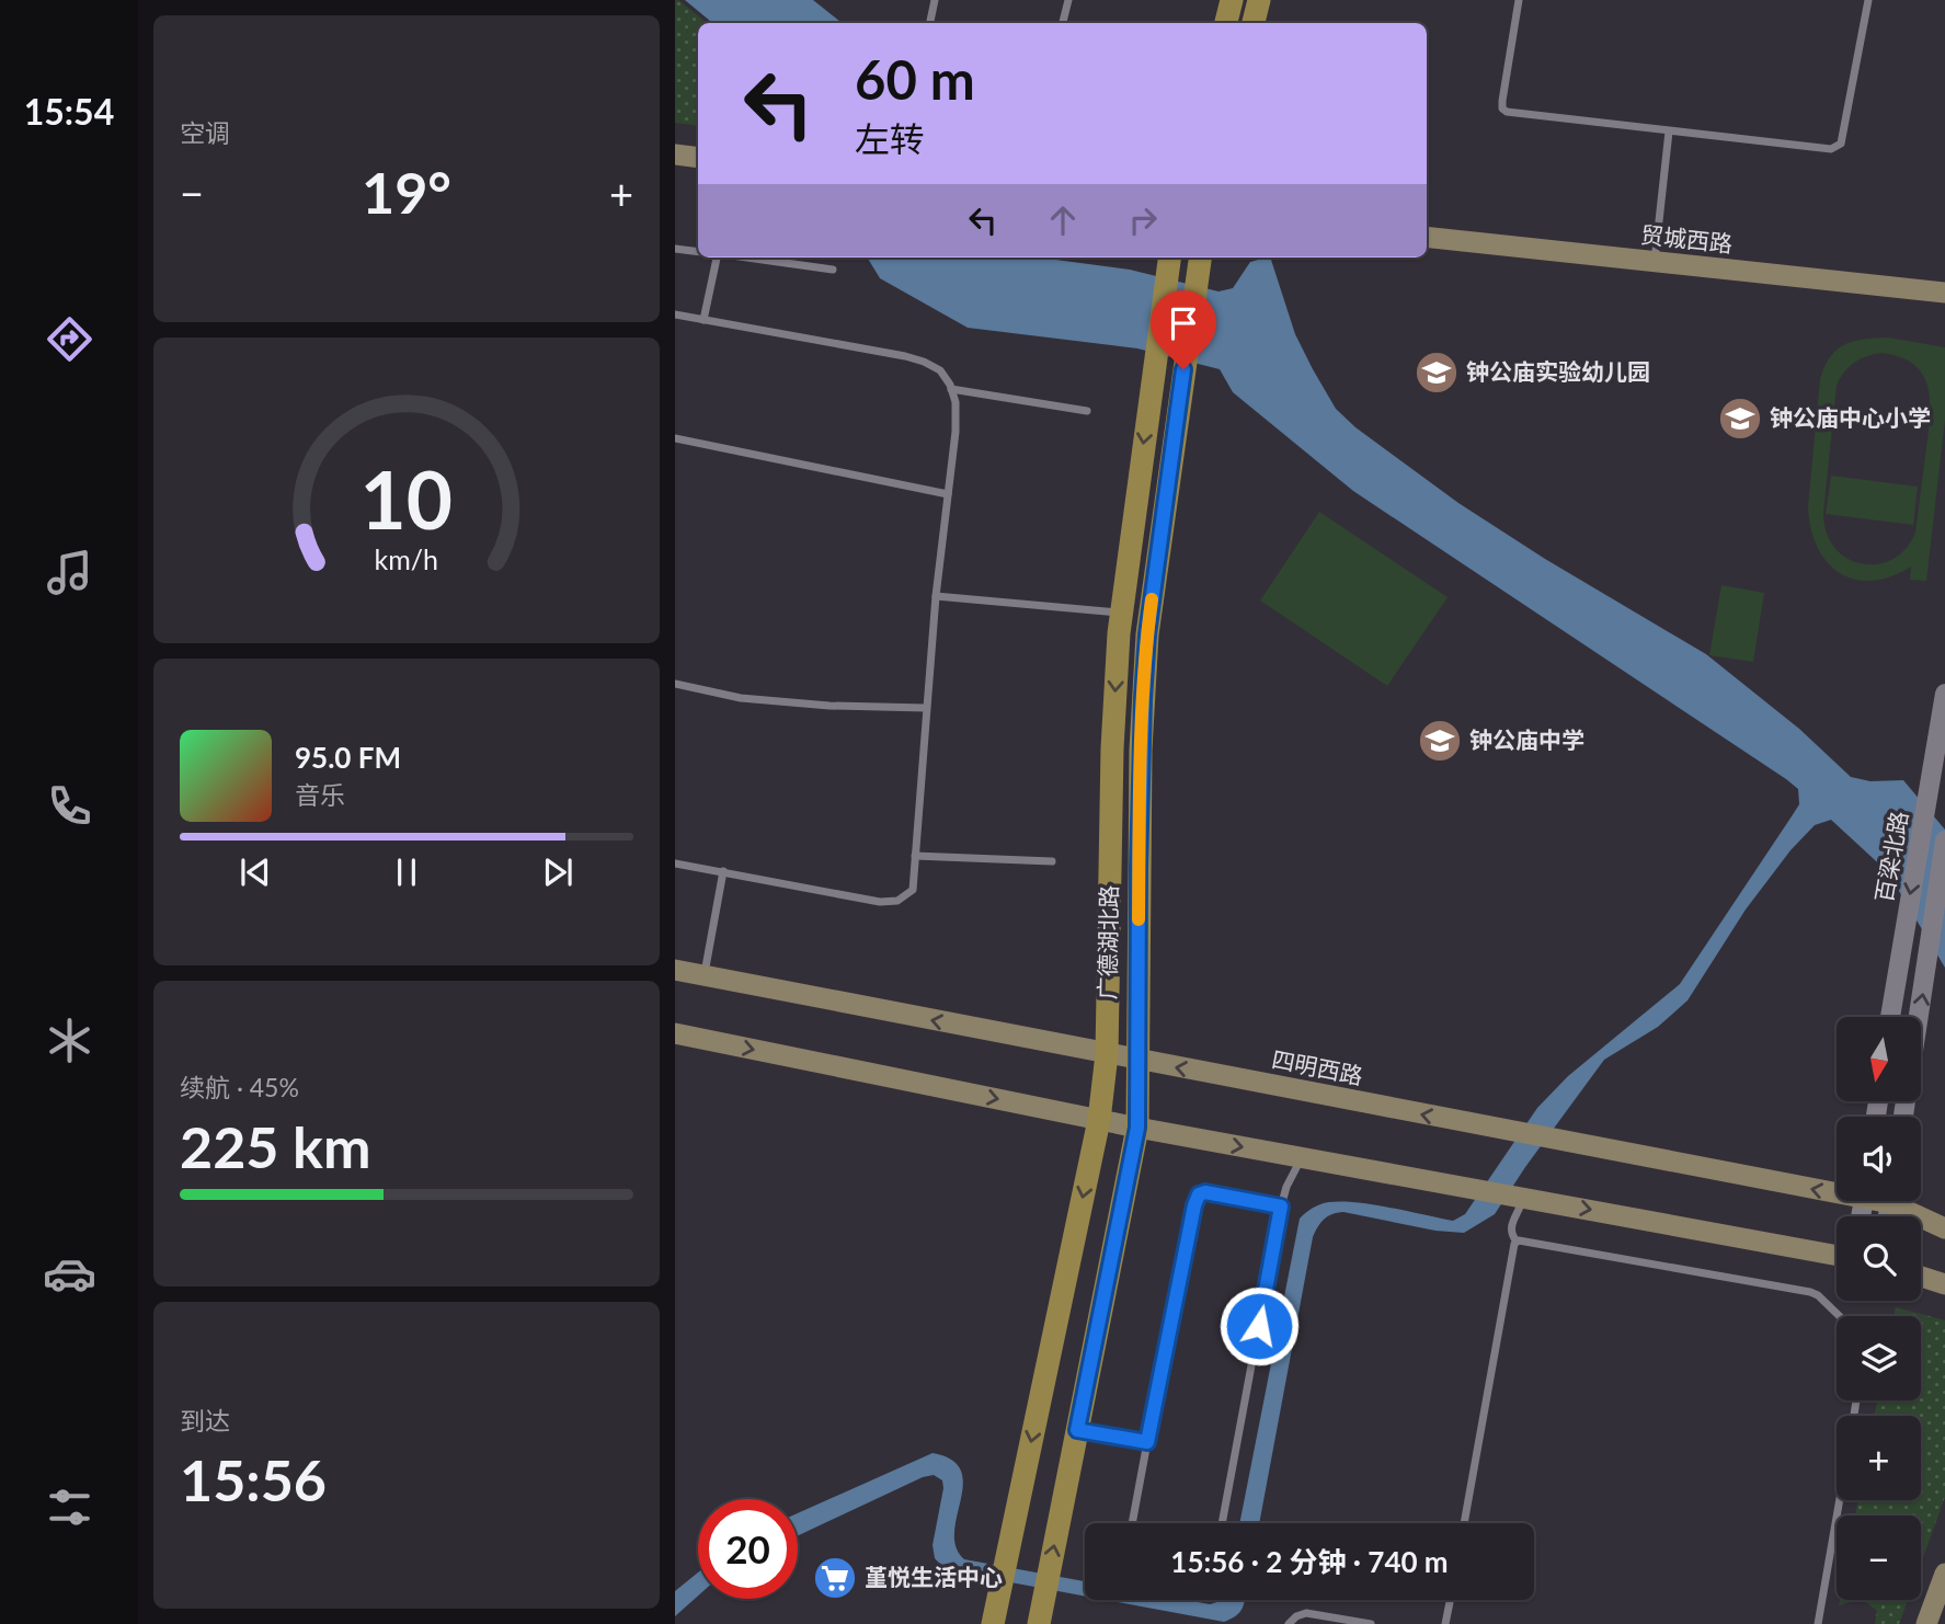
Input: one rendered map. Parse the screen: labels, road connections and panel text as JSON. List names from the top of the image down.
{
  "streets": {
    "main road": ["贸城西路", "广德湖北路", "四明西路"],
    "street": ["百梁北路"]
  },
  "crossings": [
    ["广德湖北路", "四明西路"]
  ],
  "places": {
    "school or university": ["钟公庙实验幼儿园", "钟公庙中心小学", "钟公庙中学"],
    "supermarket": ["堇悦生活中心"]
  },
  "north": "bottom",
  "page": {
    "tabs": "15:54",
    "tile": [
      "空调",
      ["续航 · 45%", "225 km"],
      ["到达", "15:56"]
    ],
    "turn": ["60 m", "左转"],
    "heat": ["−", "19°", "+"],
    "song": ["95.0 FM", "音乐"],
    "map_buttons": ["+", "−"],
    "limit": "20",
    "trip": "15:56 · 2 分钟 · 740 m",
    "gauge": ["10", "km/h"]
  }
}
